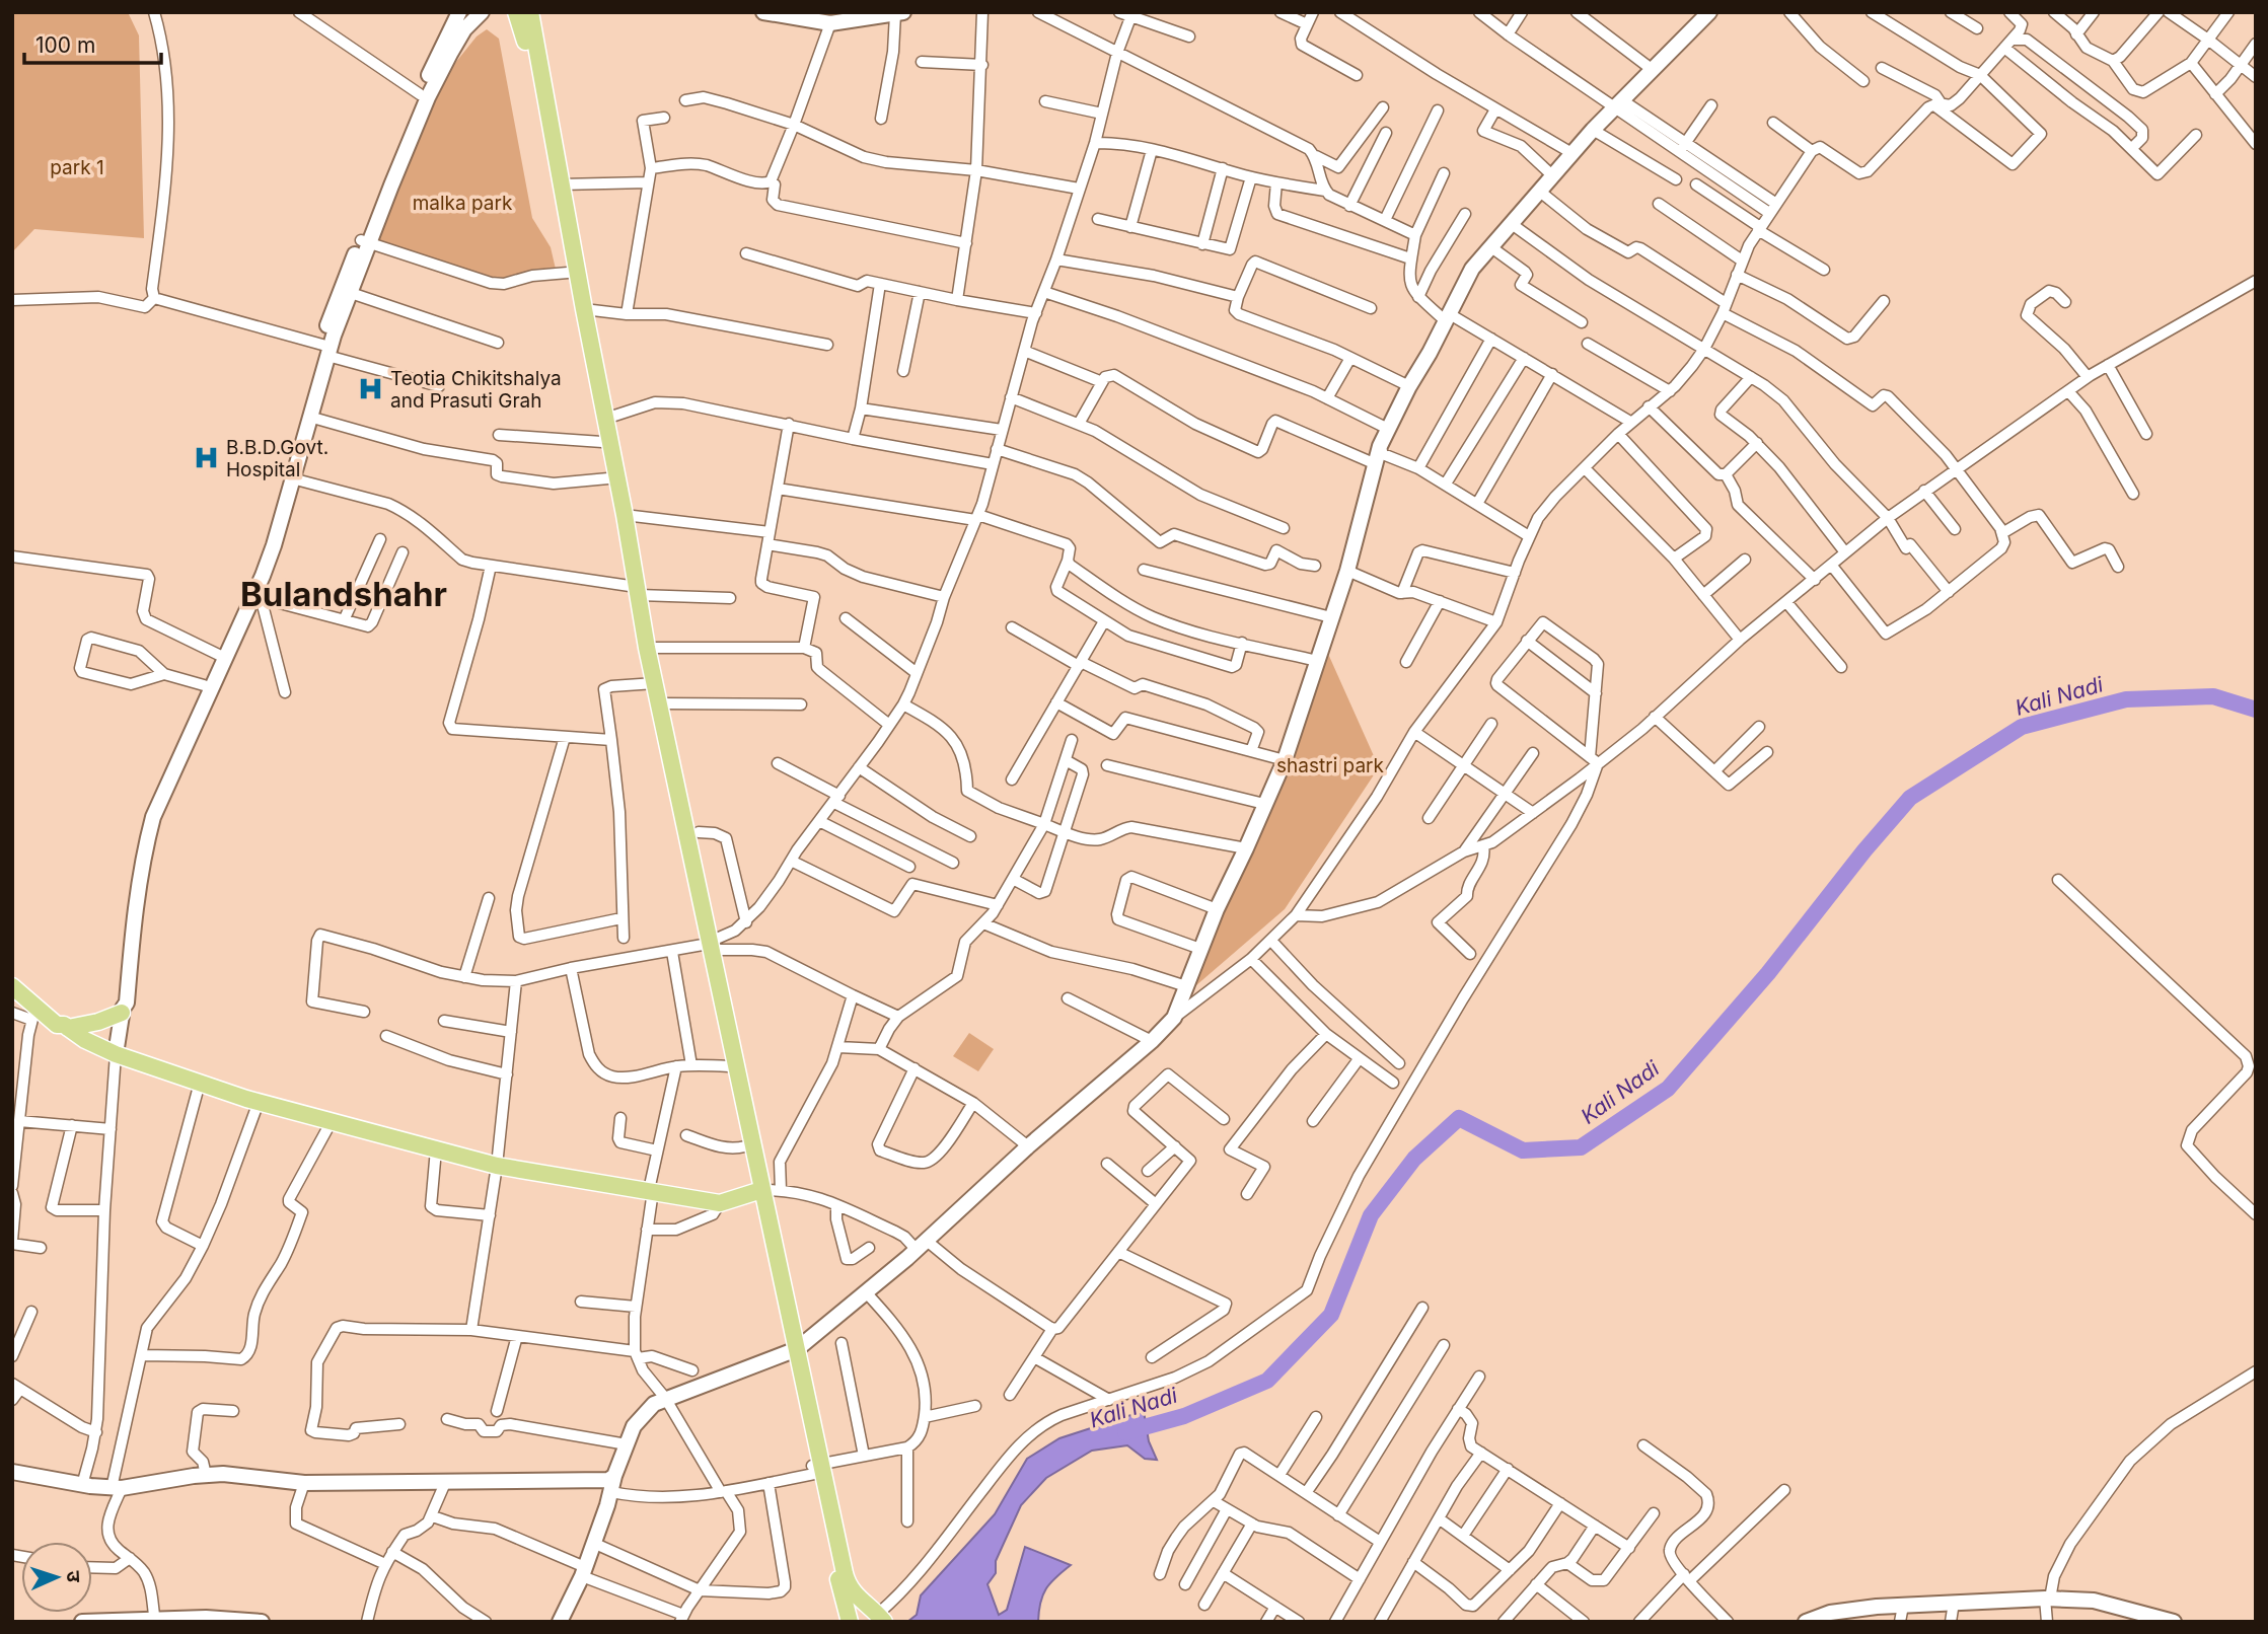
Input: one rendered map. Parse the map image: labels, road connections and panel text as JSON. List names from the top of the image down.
{
  "districts": ["Bulandshahr"],
  "water": ["Kali Nadi"],
  "parks": ["park 1", "malka park", "shastri park"],
  "places": {
    "hospital": ["Teotia Chikitshalya and Prasuti Grah", "B.B.D.Govt. Hospital"]
  },
  "scale_bar": "100 m",
  "north": "right"
}
